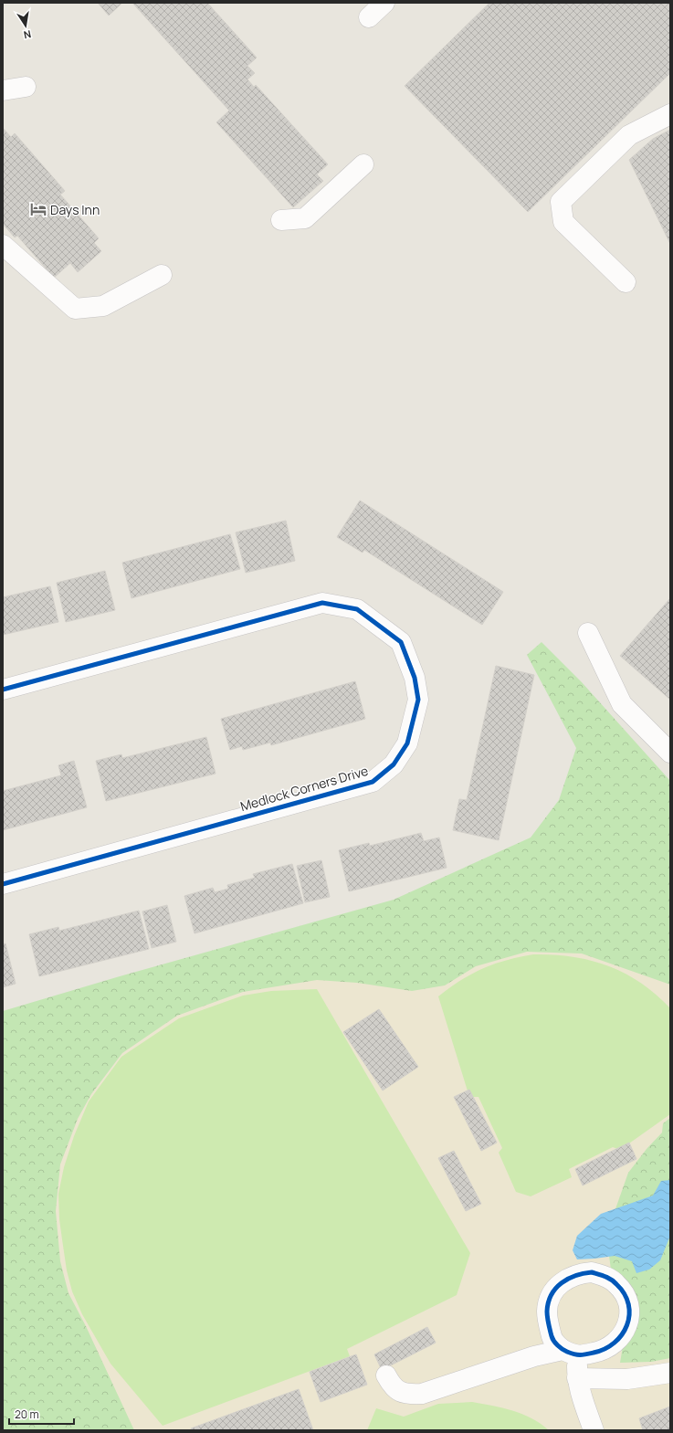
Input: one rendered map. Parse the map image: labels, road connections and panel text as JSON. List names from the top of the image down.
{
  "streets": {
    "street": ["Medlock Corners Drive"]
  },
  "places": {
    "hotel": ["Days Inn"]
  },
  "scale_bar": "20 m",
  "north": "bottom"
}
